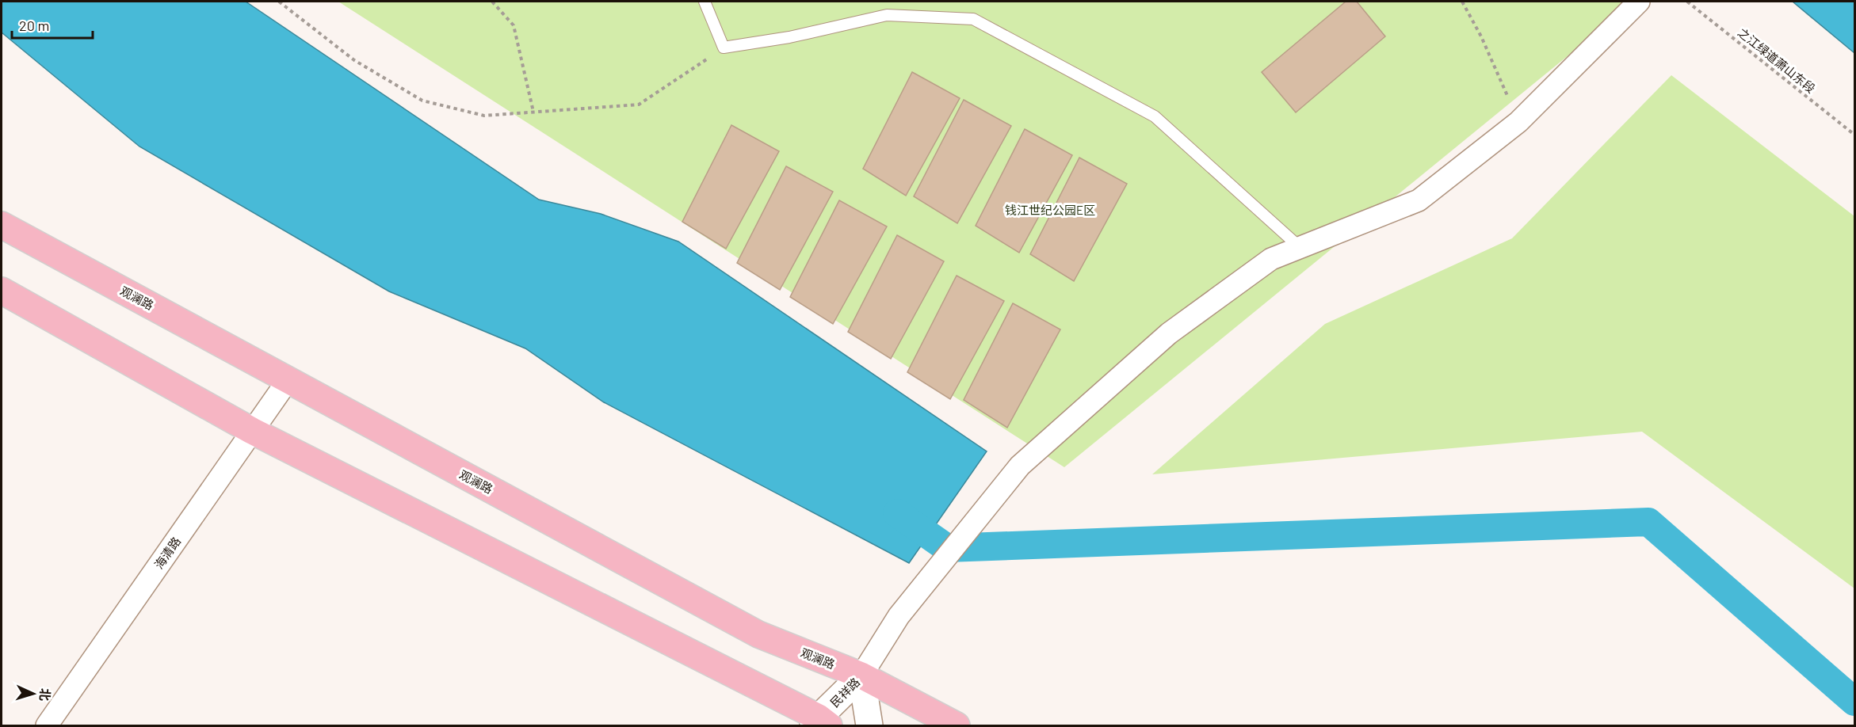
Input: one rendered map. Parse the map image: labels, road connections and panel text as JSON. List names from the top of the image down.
{
  "streets": {
    "main road": ["观澜路", "民祥路"],
    "street": ["海清路"],
    "path": ["之江绿道萧山东段"]
  },
  "crossings": [
    ["观澜路", "海清路"],
    ["观澜路", "民祥路"]
  ],
  "parks": ["钱江世纪公园E区"],
  "scale_bar": "20 m",
  "north": "right"
}
